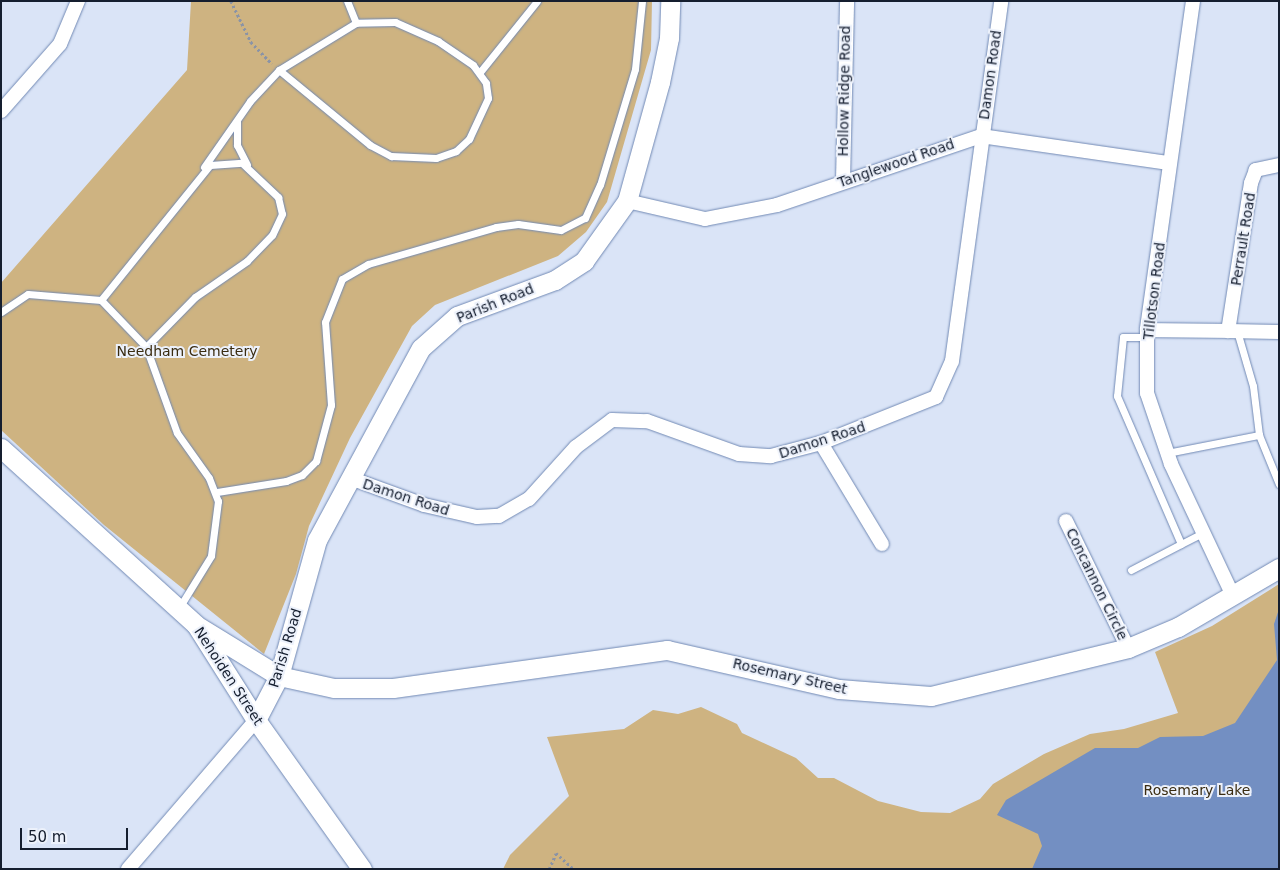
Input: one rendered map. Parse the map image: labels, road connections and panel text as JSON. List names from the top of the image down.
{
  "streets": {
    "street": [
      "Damon Road",
      "Hollow Ridge Road",
      "Tanglewood Road",
      "Perrault Road",
      "Tillotson Road",
      "Parish Road",
      "Concannon Circle",
      "Nehoiden Street",
      "Rosemary Street"
    ]
  },
  "crossings": [
    ["Damon Road", "Tanglewood Road"],
    ["Damon Road", "Parish Road"],
    ["Hollow Ridge Road", "Tanglewood Road"],
    ["Tanglewood Road", "Tillotson Road"],
    ["Tanglewood Road", "Parish Road"],
    ["Tillotson Road", "Rosemary Street"],
    ["Parish Road", "Nehoiden Street"],
    ["Parish Road", "Rosemary Street"],
    ["Concannon Circle", "Rosemary Street"],
    ["Nehoiden Street", "Rosemary Street"]
  ],
  "parks": ["Needham Cemetery", "Rosemary Lake"],
  "scale_bar": "50 m"
}
